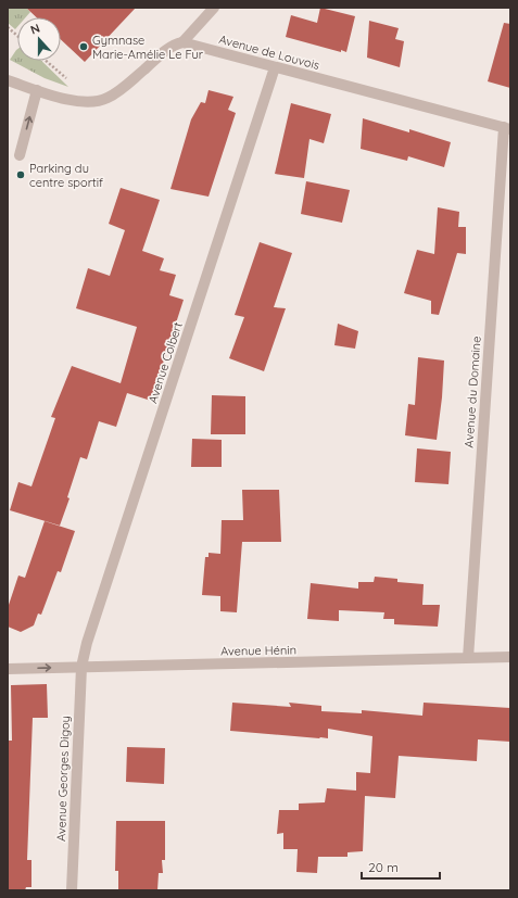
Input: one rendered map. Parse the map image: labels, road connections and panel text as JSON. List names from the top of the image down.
{
  "streets": {
    "street": [
      "Avenue de Louvois",
      "Avenue Colbert",
      "Avenue du Domaine",
      "Avenue Hénin",
      "Avenue Georges Digoy"
    ]
  },
  "crossings": [
    ["Avenue de Louvois", "Avenue Colbert"],
    ["Avenue de Louvois", "Avenue du Domaine"],
    ["Avenue Colbert", "Avenue Hénin"],
    ["Avenue Colbert", "Avenue Georges Digoy"],
    ["Avenue du Domaine", "Avenue Hénin"],
    ["Avenue Hénin", "Avenue Georges Digoy"]
  ],
  "places": ["Gymnase Marie-Amélie Le Fur", "Parking du centre sportif"],
  "scale_bar": "20 m",
  "north": "top"
}
